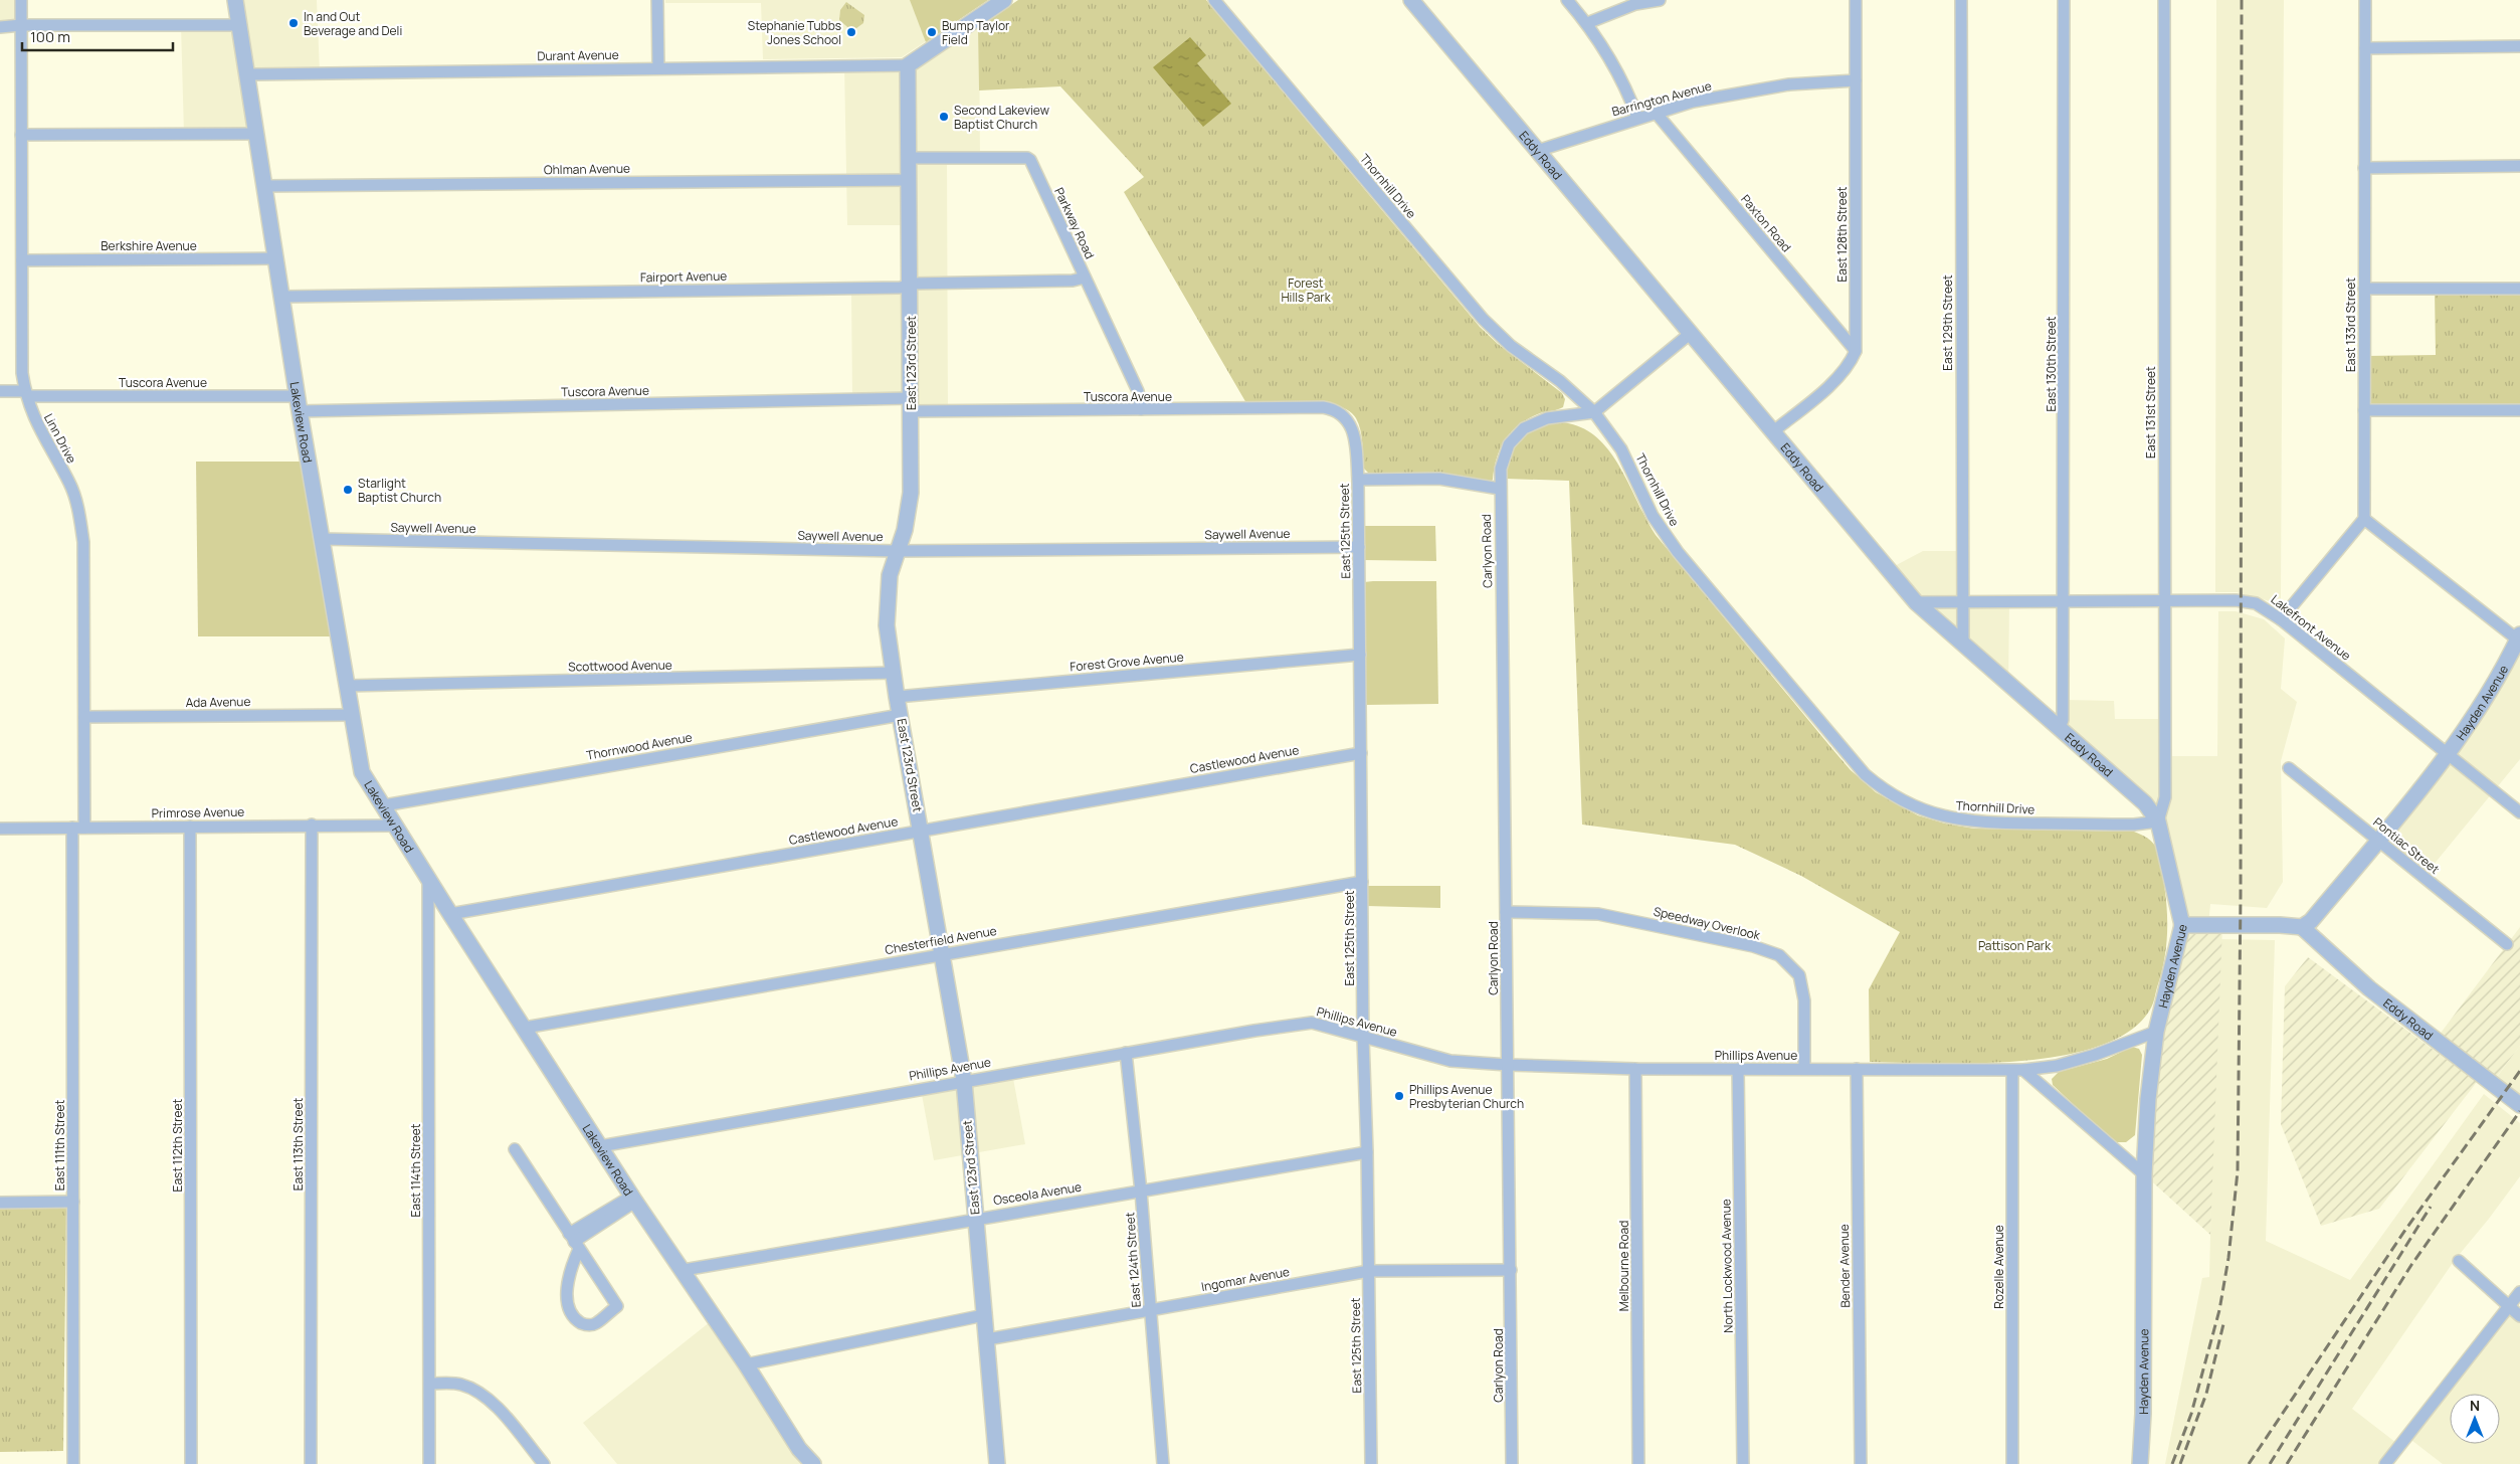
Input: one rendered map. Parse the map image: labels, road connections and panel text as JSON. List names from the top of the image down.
{
  "streets": {
    "street": [
      "Durant Avenue",
      "Barrington Avenue",
      "Eddy Road",
      "Ohlman Avenue",
      "Thornhill Drive",
      "Parkway Road",
      "Paxton Road",
      "East 128th Street",
      "Berkshire Avenue",
      "Fairport Avenue",
      "East 129th Street",
      "East 133rd Street",
      "East 123rd Street",
      "East 130th Street",
      "Tuscora Avenue",
      "East 131st Street",
      "Lakeview Road",
      "Linn Drive",
      "Saywell Avenue",
      "East 125th Street",
      "Carlyon Road",
      "Lakefront Avenue",
      "Forest Grove Avenue",
      "Scottwood Avenue",
      "Hayden Avenue",
      "Ada Avenue",
      "Thornwood Avenue",
      "Castlewood Avenue",
      "Primrose Avenue",
      "Pontiac Street",
      "Speedway Overlook",
      "Chesterfield Avenue",
      "Phillips Avenue",
      "East 113th Street",
      "East 111th Street",
      "East 112th Street",
      "East 114th Street",
      "Osceola Avenue",
      "East 124th Street",
      "Melbourne Road",
      "North Lockwood Avenue",
      "Bender Avenue",
      "Rozelle Avenue",
      "Ingomar Avenue"
    ]
  },
  "crossings": [
    ["Durant Avenue", "East 123rd Street"],
    ["Durant Avenue", "Lakeview Road"],
    ["Barrington Avenue", "Eddy Road"],
    ["Barrington Avenue", "Paxton Road"],
    ["Barrington Avenue", "East 128th Street"],
    ["Eddy Road", "Thornhill Drive"],
    ["Eddy Road", "East 129th Street"],
    ["Eddy Road", "East 130th Street"],
    ["Eddy Road", "East 131st Street"],
    ["Eddy Road", "Lakefront Avenue"],
    ["Eddy Road", "Hayden Avenue"],
    ["Ohlman Avenue", "East 123rd Street"],
    ["Ohlman Avenue", "Lakeview Road"],
    ["Thornhill Drive", "East 131st Street"],
    ["Thornhill Drive", "Carlyon Road"],
    ["Parkway Road", "Fairport Avenue"],
    ["Parkway Road", "East 123rd Street"],
    ["Parkway Road", "Tuscora Avenue"],
    ["Paxton Road", "East 128th Street"],
    ["Berkshire Avenue", "Lakeview Road"],
    ["Berkshire Avenue", "Linn Drive"],
    ["Fairport Avenue", "East 123rd Street"],
    ["Fairport Avenue", "Lakeview Road"],
    ["East 129th Street", "Lakefront Avenue"],
    ["East 123rd Street", "Tuscora Avenue"],
    ["East 123rd Street", "Saywell Avenue"],
    ["East 123rd Street", "Forest Grove Avenue"],
    ["East 123rd Street", "Scottwood Avenue"],
    ["East 123rd Street", "Thornwood Avenue"],
    ["East 123rd Street", "Castlewood Avenue"],
    ["East 123rd Street", "Chesterfield Avenue"],
    ["East 123rd Street", "Phillips Avenue"],
    ["East 123rd Street", "Osceola Avenue"],
    ["East 123rd Street", "Ingomar Avenue"],
    ["East 130th Street", "Lakefront Avenue"],
    ["Tuscora Avenue", "Lakeview Road"],
    ["Tuscora Avenue", "Linn Drive"],
    ["Tuscora Avenue", "East 125th Street"],
    ["East 131st Street", "Lakefront Avenue"],
    ["Lakeview Road", "Saywell Avenue"],
    ["Lakeview Road", "Scottwood Avenue"],
    ["Lakeview Road", "Ada Avenue"],
    ["Lakeview Road", "Thornwood Avenue"],
    ["Lakeview Road", "Castlewood Avenue"],
    ["Lakeview Road", "Primrose Avenue"],
    ["Lakeview Road", "Chesterfield Avenue"],
    ["Lakeview Road", "Phillips Avenue"],
    ["Lakeview Road", "East 114th Street"],
    ["Lakeview Road", "Osceola Avenue"],
    ["Linn Drive", "Ada Avenue"],
    ["Linn Drive", "Primrose Avenue"],
    ["Linn Drive", "East 111th Street"],
    ["Saywell Avenue", "East 125th Street"],
    ["East 125th Street", "Forest Grove Avenue"],
    ["East 125th Street", "Castlewood Avenue"],
    ["East 125th Street", "Chesterfield Avenue"],
    ["East 125th Street", "Phillips Avenue"],
    ["East 125th Street", "Osceola Avenue"],
    ["East 125th Street", "Ingomar Avenue"],
    ["Carlyon Road", "Speedway Overlook"],
    ["Carlyon Road", "Phillips Avenue"],
    ["Carlyon Road", "Ingomar Avenue"],
    ["Lakefront Avenue", "Hayden Avenue"],
    ["Hayden Avenue", "Pontiac Street"],
    ["Hayden Avenue", "Phillips Avenue"],
    ["Primrose Avenue", "East 113th Street"],
    ["Primrose Avenue", "East 111th Street"],
    ["Primrose Avenue", "East 112th Street"],
    ["Speedway Overlook", "Phillips Avenue"],
    ["Phillips Avenue", "East 124th Street"],
    ["Phillips Avenue", "Melbourne Road"],
    ["Phillips Avenue", "North Lockwood Avenue"],
    ["Phillips Avenue", "Bender Avenue"],
    ["Phillips Avenue", "Rozelle Avenue"],
    ["Osceola Avenue", "East 124th Street"],
    ["East 124th Street", "Ingomar Avenue"]
  ],
  "parks": ["Forest Hills Park", "Pattison Park"],
  "places": [
    "In and Out Beverage and Deli",
    "Stephanie Tubbs Jones School",
    "Bump Taylor Field",
    "Second Lakeview Baptist Church",
    "Starlight Baptist Church",
    "Phillips Avenue Presbyterian Church"
  ],
  "scale_bar": "100 m",
  "north": "top"
}
